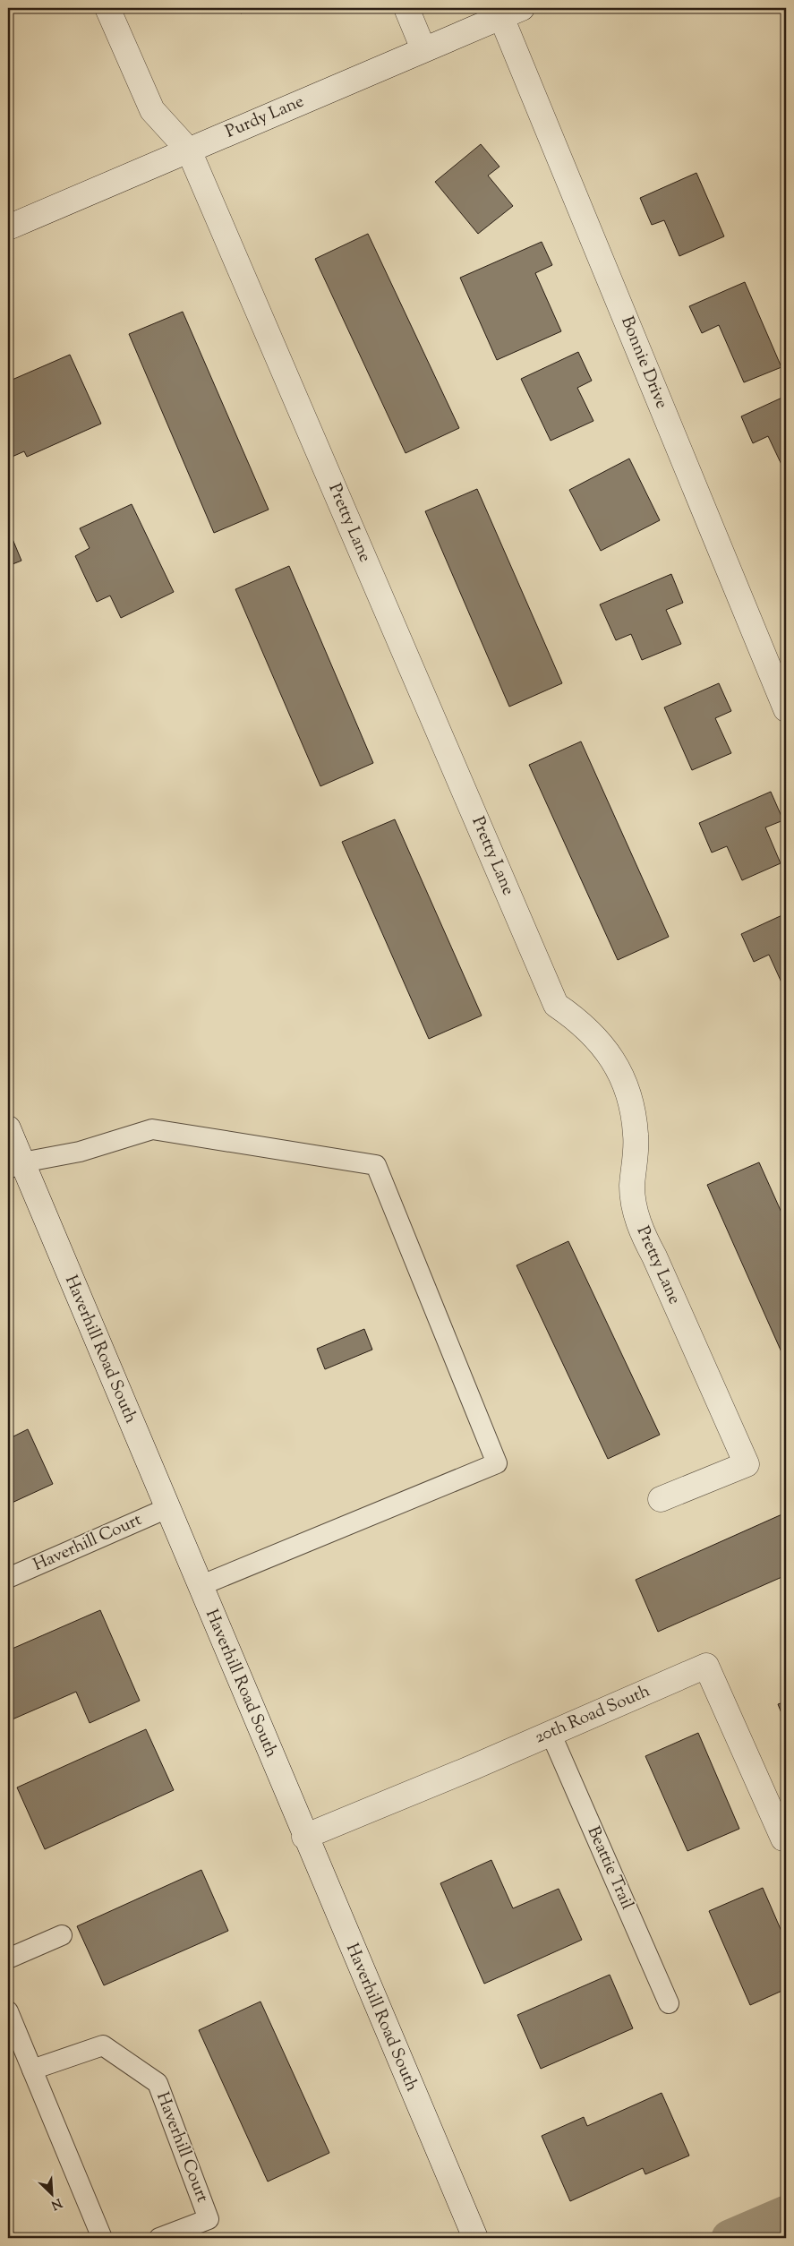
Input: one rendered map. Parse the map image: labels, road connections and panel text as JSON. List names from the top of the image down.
{
  "streets": {
    "street": [
      "Purdy Lane",
      "Bonnie Drive",
      "Pretty Lane",
      "Haverhill Road South",
      "20th Road South"
    ],
    "lane": ["Haverhill Court", "Beattie Trail"]
  },
  "crossings": [
    ["Purdy Lane", "Bonnie Drive"],
    ["Purdy Lane", "Pretty Lane"],
    ["Haverhill Road South", "Haverhill Court"],
    ["Haverhill Road South", "20th Road South"],
    ["20th Road South", "Beattie Trail"]
  ],
  "north": "bottom right"
}
